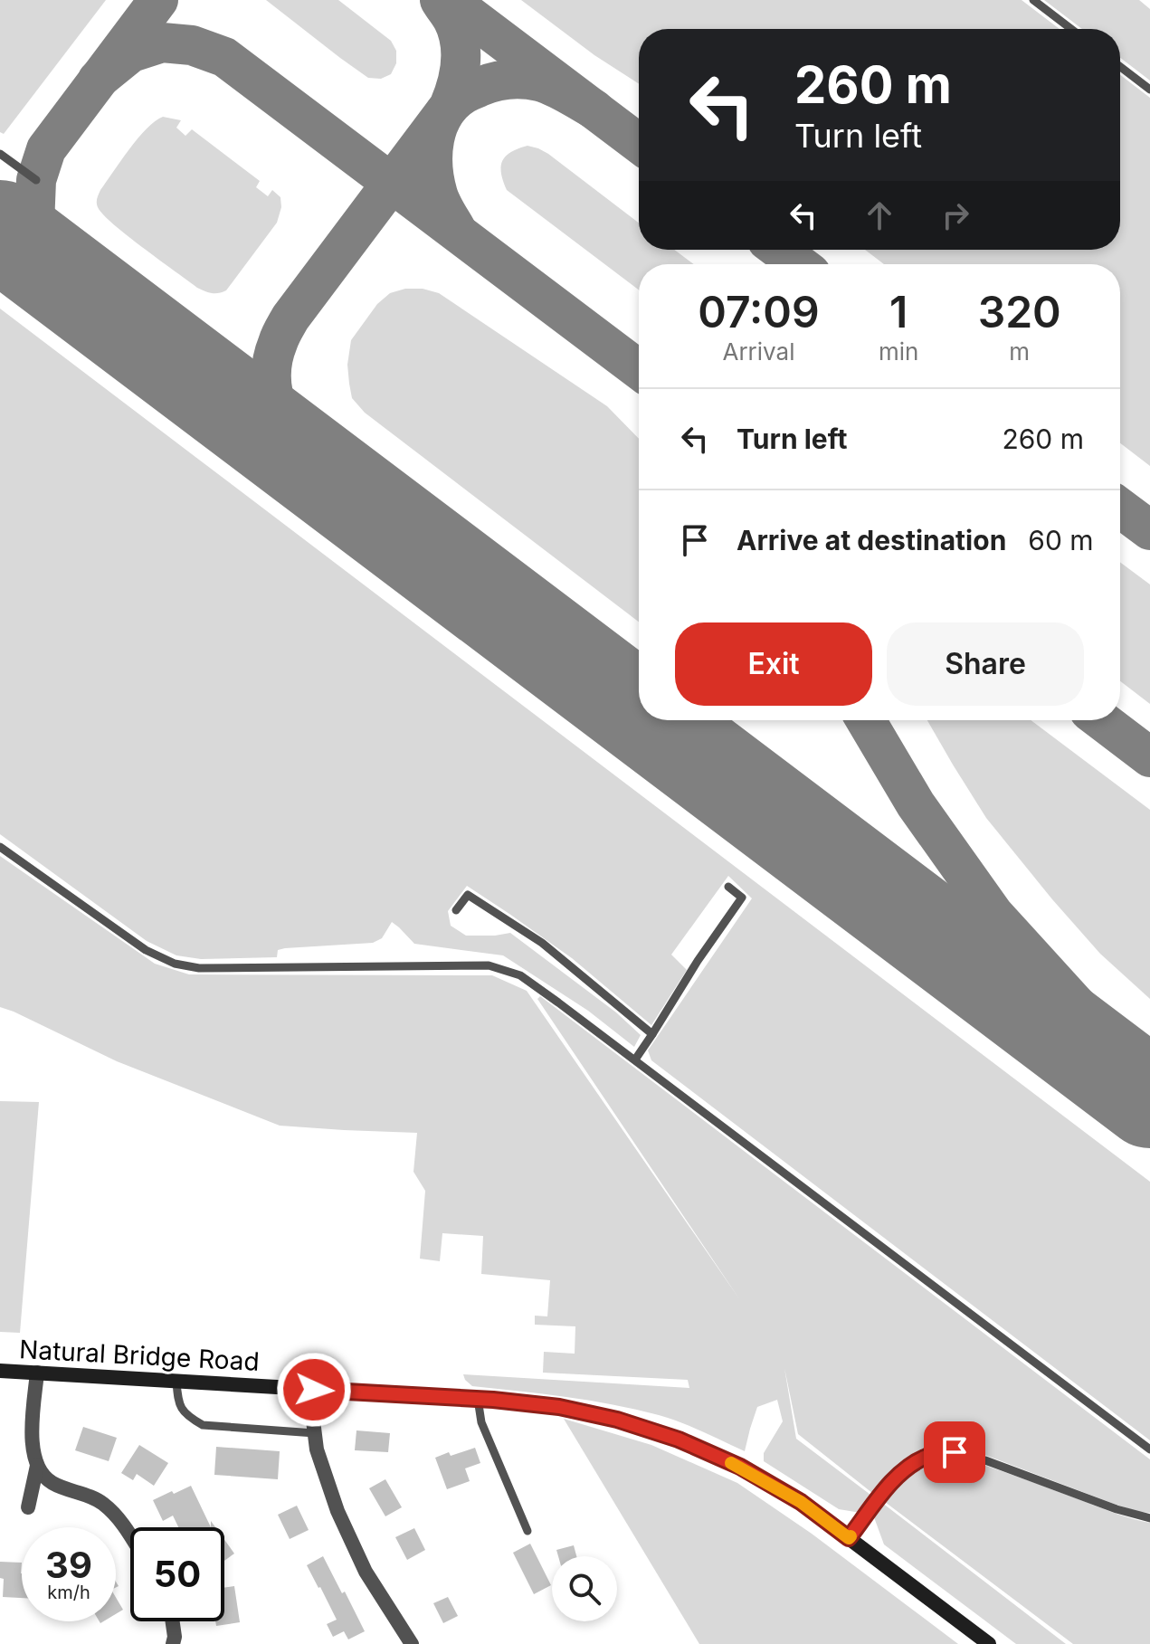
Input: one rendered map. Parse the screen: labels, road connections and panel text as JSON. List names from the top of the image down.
{
  "streets": {
    "main road": ["Natural Bridge Road"]
  },
  "page": {
    "turn": ["260 m", "Turn left"],
    "eta": [
      "07:09",
      "Arrival",
      "1",
      "min",
      "320",
      "m"
    ],
    "list": [
      {
        "name": "Turn left",
        "value": "260 m"
      },
      {
        "name": "Arrive at destination",
        "value": "60 m"
      }
    ],
    "buttons": ["Exit", "Share"],
    "speed": "39 km/h",
    "limit": "50"
  }
}
